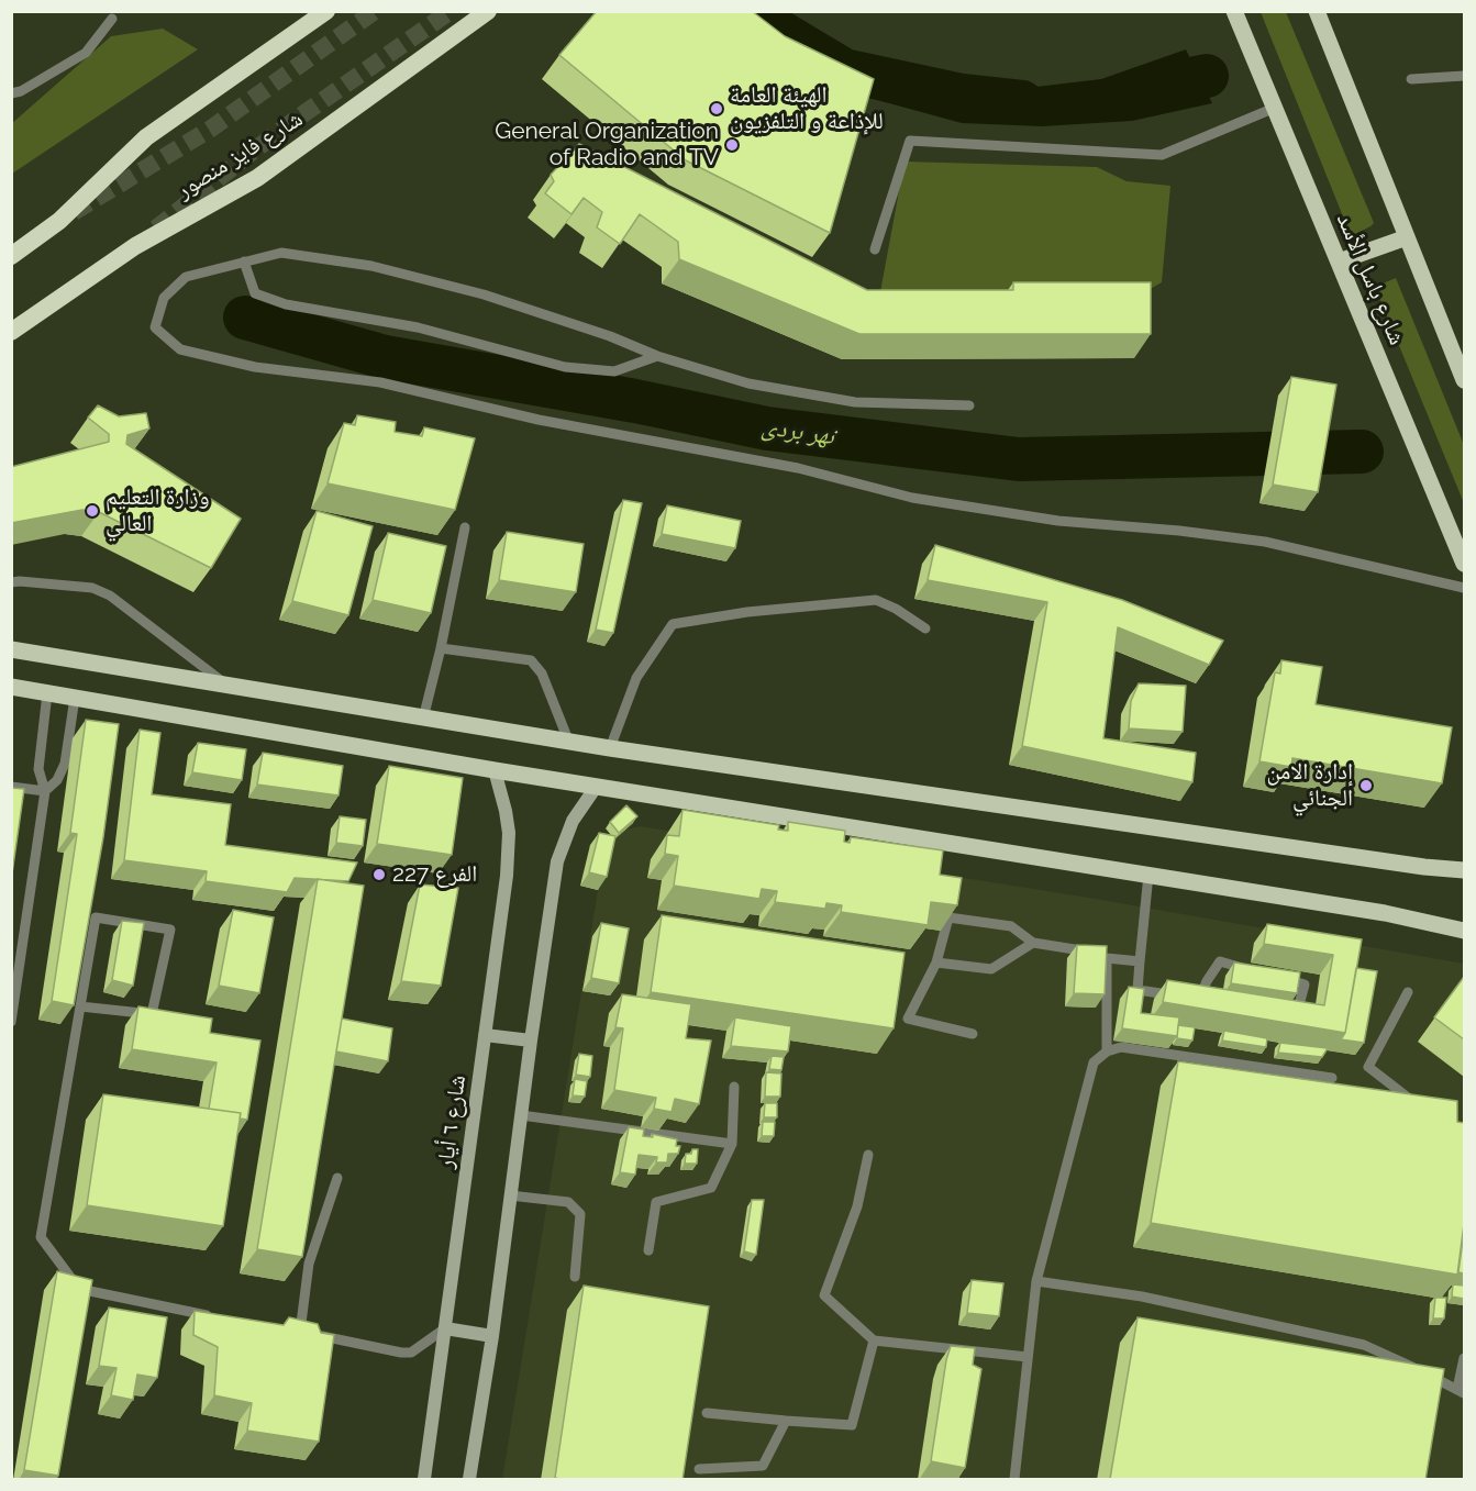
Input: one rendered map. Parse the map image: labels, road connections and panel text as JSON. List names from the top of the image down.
{
  "streets": {
    "highway": ["شارع فايز منصور"],
    "main road": ["شارع باسل الأسد", "شارع ٦ أيار"]
  },
  "water": ["نهر بردى"],
  "places": [
    "الهيئة العامة للإذاعة و التلفزيون",
    "General Organization of Radio and TV",
    "وزارة التعليم العالي",
    "إدارة الامن الجنائي",
    "الفرع 227"
  ]
}
